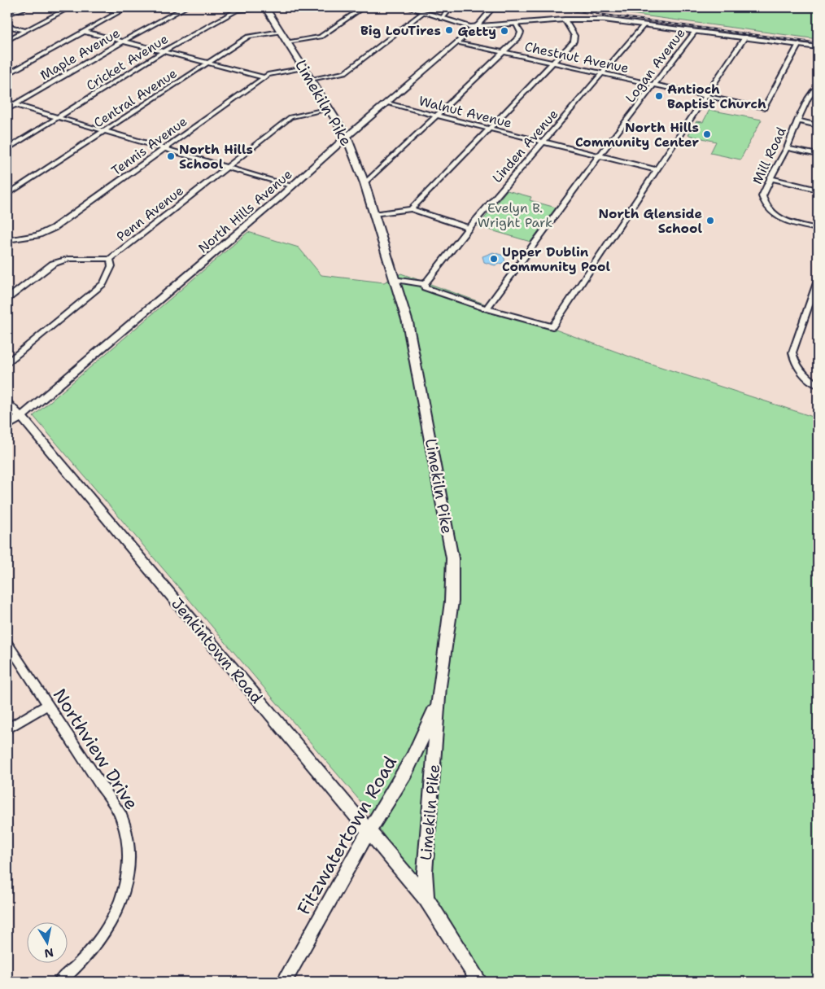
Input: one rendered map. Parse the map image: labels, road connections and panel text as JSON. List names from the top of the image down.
{
  "streets": {
    "main road": ["Limekiln Pike", "Jenkintown Road", "Fitzwatertown Road"],
    "street": [
      "Maple Avenue",
      "Chestnut Avenue",
      "Cricket Avenue",
      "Logan Avenue",
      "Central Avenue",
      "Walnut Avenue",
      "Tennis Avenue",
      "Linden Avenue",
      "Mill Road",
      "North Hills Avenue",
      "Penn Avenue",
      "Northview Drive"
    ]
  },
  "crossings": [
    ["Chestnut Avenue", "Logan Avenue"],
    ["Chestnut Avenue", "Linden Avenue"],
    ["Chestnut Avenue", "North Hills Avenue"],
    ["Cricket Avenue", "Limekiln Pike"],
    ["Logan Avenue", "Walnut Avenue"],
    ["Central Avenue", "Limekiln Pike"],
    ["Limekiln Pike", "Tennis Avenue"],
    ["Limekiln Pike", "North Hills Avenue"],
    ["Limekiln Pike", "Penn Avenue"],
    ["Limekiln Pike", "Jenkintown Road"],
    ["Limekiln Pike", "Fitzwatertown Road"],
    ["Walnut Avenue", "Linden Avenue"],
    ["Walnut Avenue", "North Hills Avenue"],
    ["North Hills Avenue", "Jenkintown Road"],
    ["Jenkintown Road", "Fitzwatertown Road"]
  ],
  "parks": ["Evelyn B. Wright Park"],
  "places": [
    "Big LouTires",
    "Getty",
    "Antioch Baptist Church",
    "North Hills Community Center",
    "North Hills School",
    "North Glenside School",
    "Upper Dublin Community Pool"
  ],
  "north": "bottom"
}
